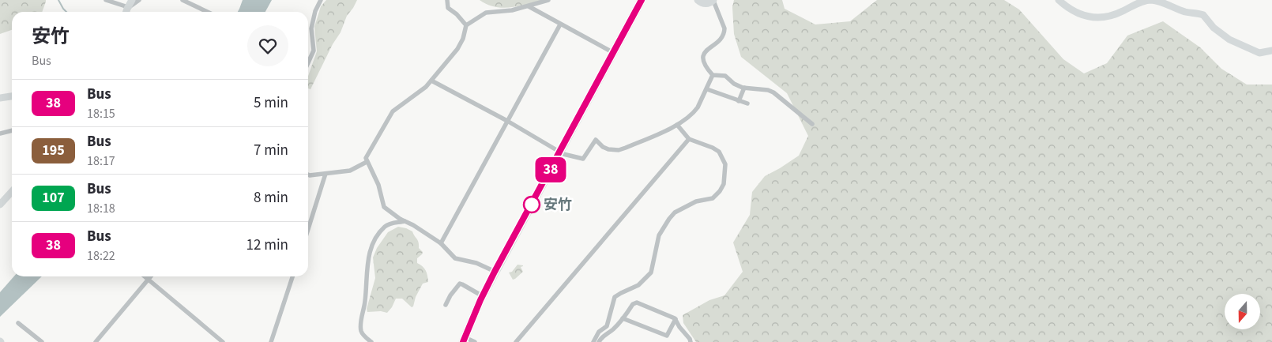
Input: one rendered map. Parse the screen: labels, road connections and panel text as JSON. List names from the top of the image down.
{
  "places": ["安竹"],
  "lines": ["bus line 38"],
  "north": "bottom",
  "page": {
    "on_map": "38",
    "heading": ["安竹", "Bus"],
    "list": [
      {
        "mark": "38",
        "name": "Bus",
        "note": "18:15",
        "value": "5 min"
      },
      {
        "mark": "195",
        "name": "Bus",
        "note": "18:17",
        "value": "7 min"
      },
      {
        "mark": "107",
        "name": "Bus",
        "note": "18:18",
        "value": "8 min"
      },
      {
        "mark": "38",
        "name": "Bus",
        "note": "18:22",
        "value": "12 min"
      }
    ]
  }
}
